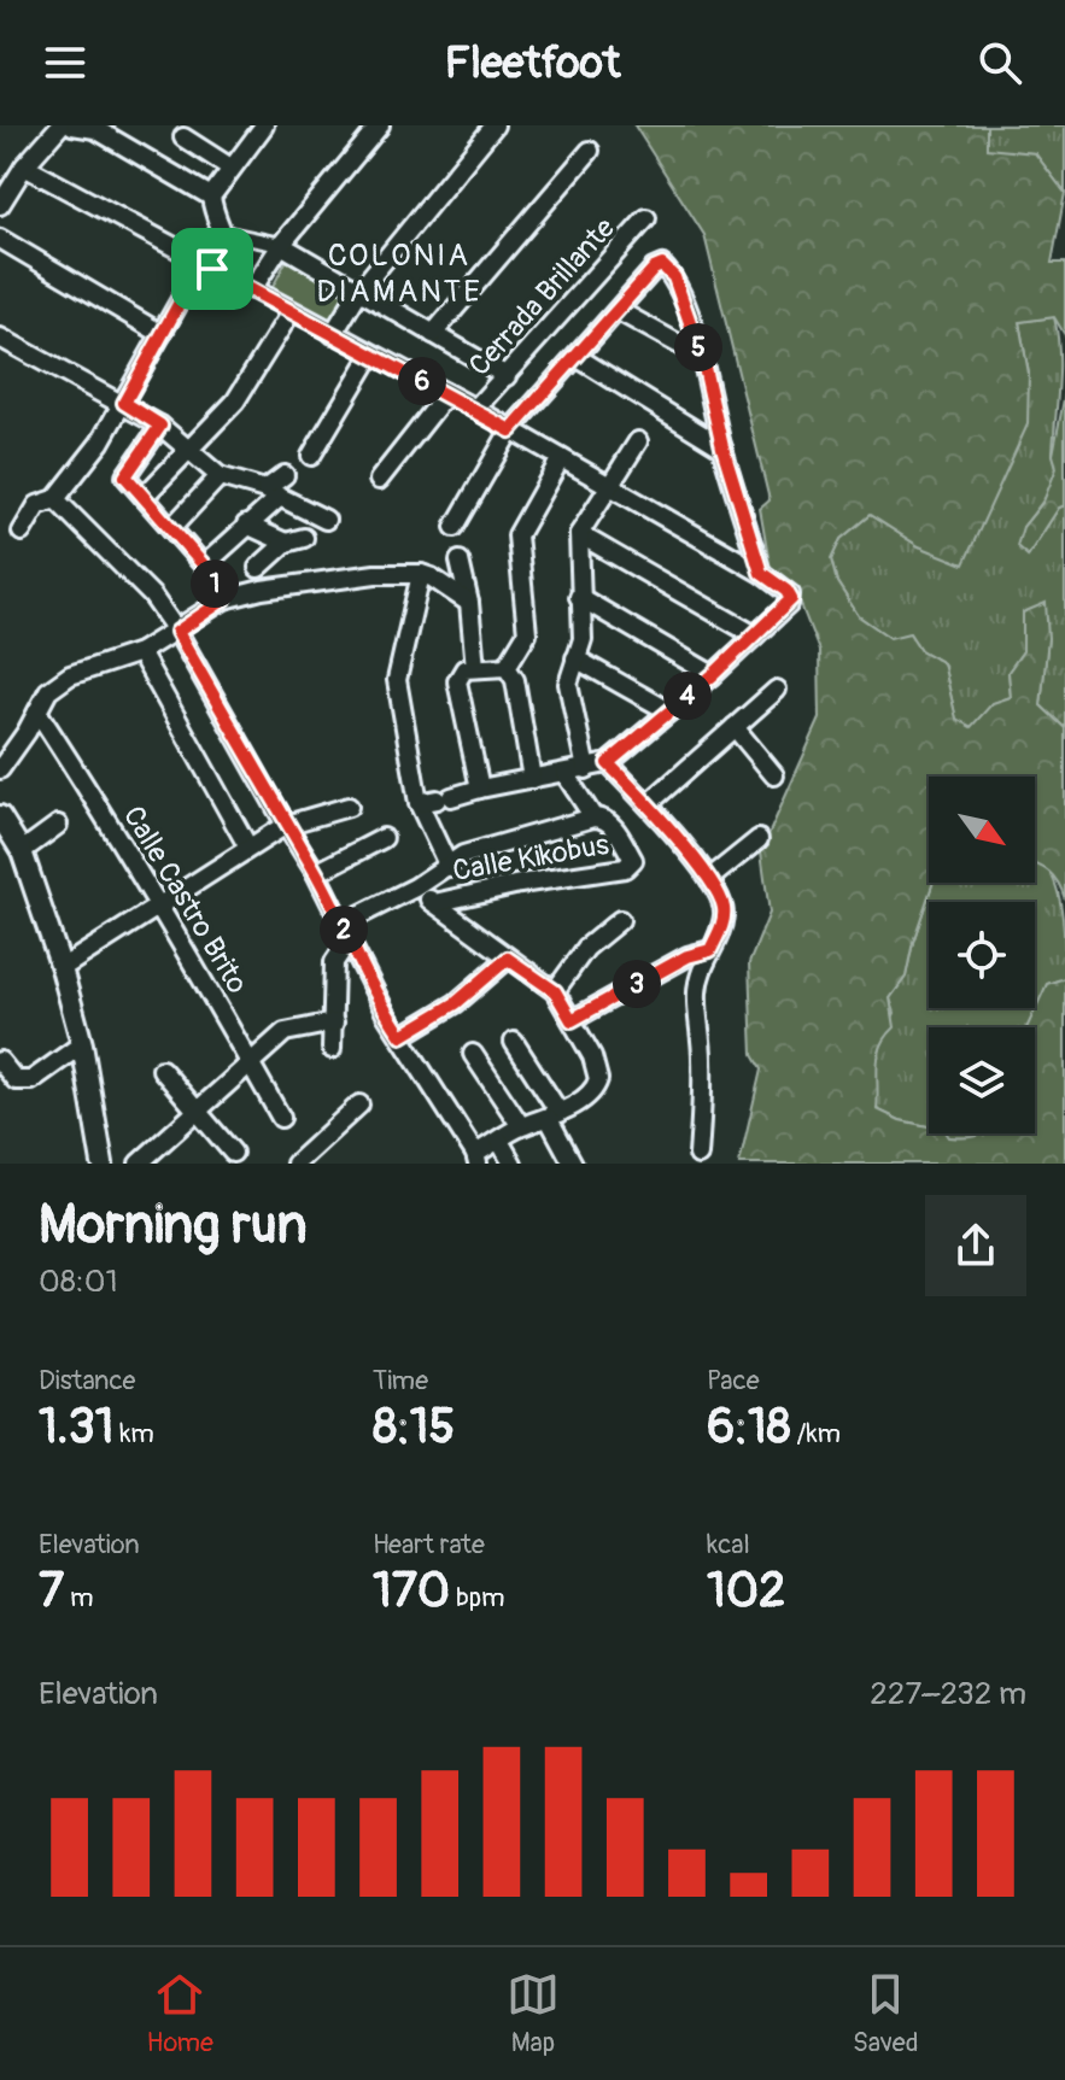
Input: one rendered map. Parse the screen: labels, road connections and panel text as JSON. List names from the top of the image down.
{
  "streets": {
    "street": ["Cerrada Brillante", "Calle Kikobus", "Calle Castro Brito"]
  },
  "districts": ["COLONIA DIAMANTE"],
  "north": "bottom right",
  "page": {
    "header": "Fleetfoot",
    "pins": [
      "5",
      "6",
      "1",
      "4",
      "2",
      "3"
    ],
    "heading": ["Morning run", "08:01"],
    "stats": [
      ["Distance", "1.31 km"],
      ["Time", "8:15"],
      ["Pace", "6:18 /km"],
      ["Elevation", "7 m"],
      ["Heart rate", "170 bpm"],
      ["kcal", "102"]
    ],
    "chart": ["Elevation", "227–232 m"],
    "tabs": ["Home", "Map", "Saved"]
  }
}
